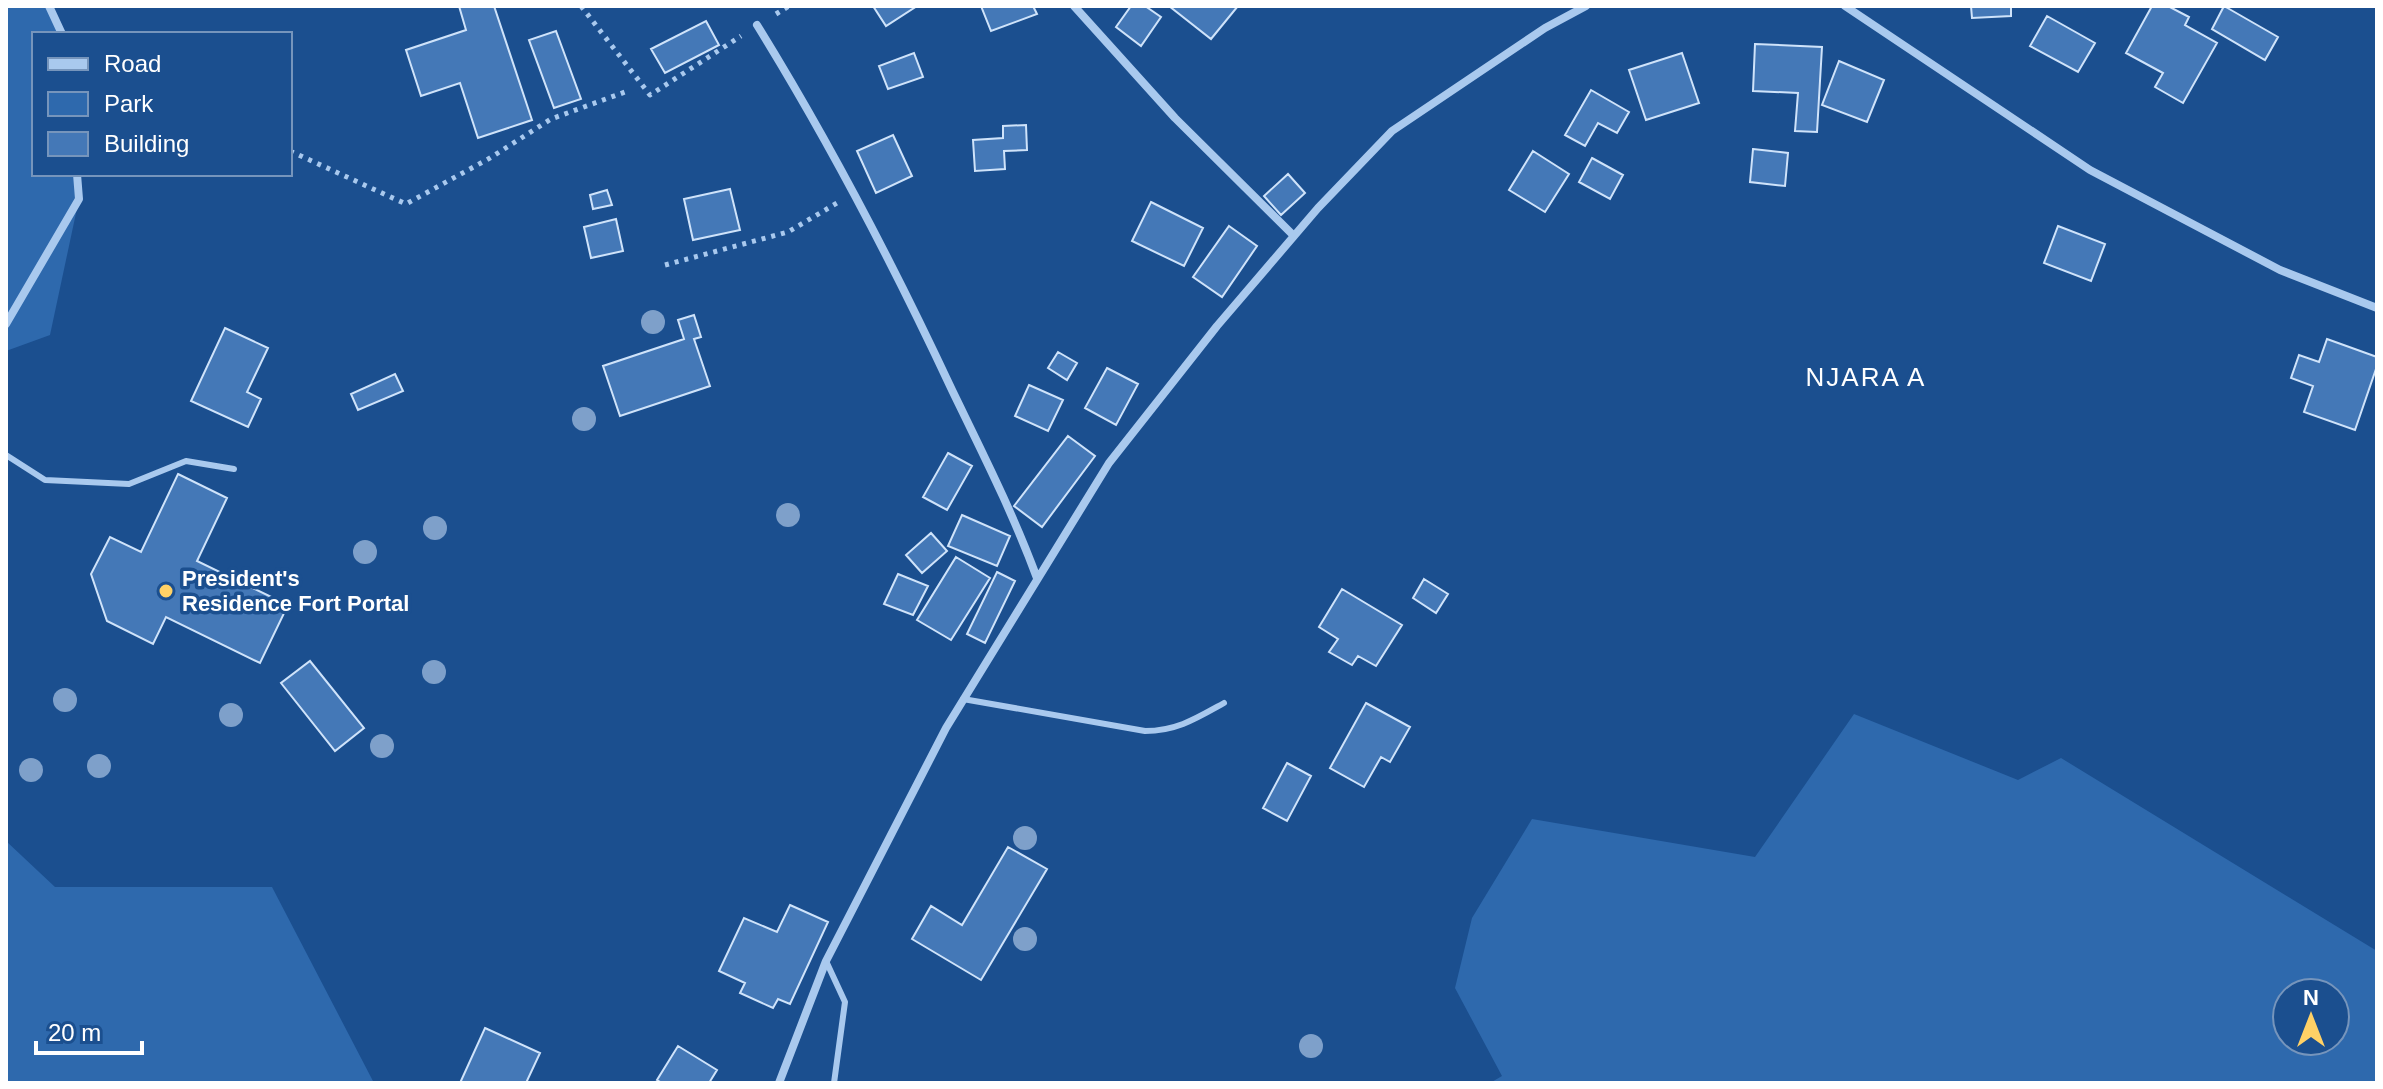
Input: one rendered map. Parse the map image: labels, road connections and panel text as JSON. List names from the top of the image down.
{
  "districts": ["NJARA A"],
  "places": ["President's Residence Fort Portal"],
  "legend": ["Road", "Park", "Building"],
  "scale_bar": "20 m",
  "north": "top"
}
